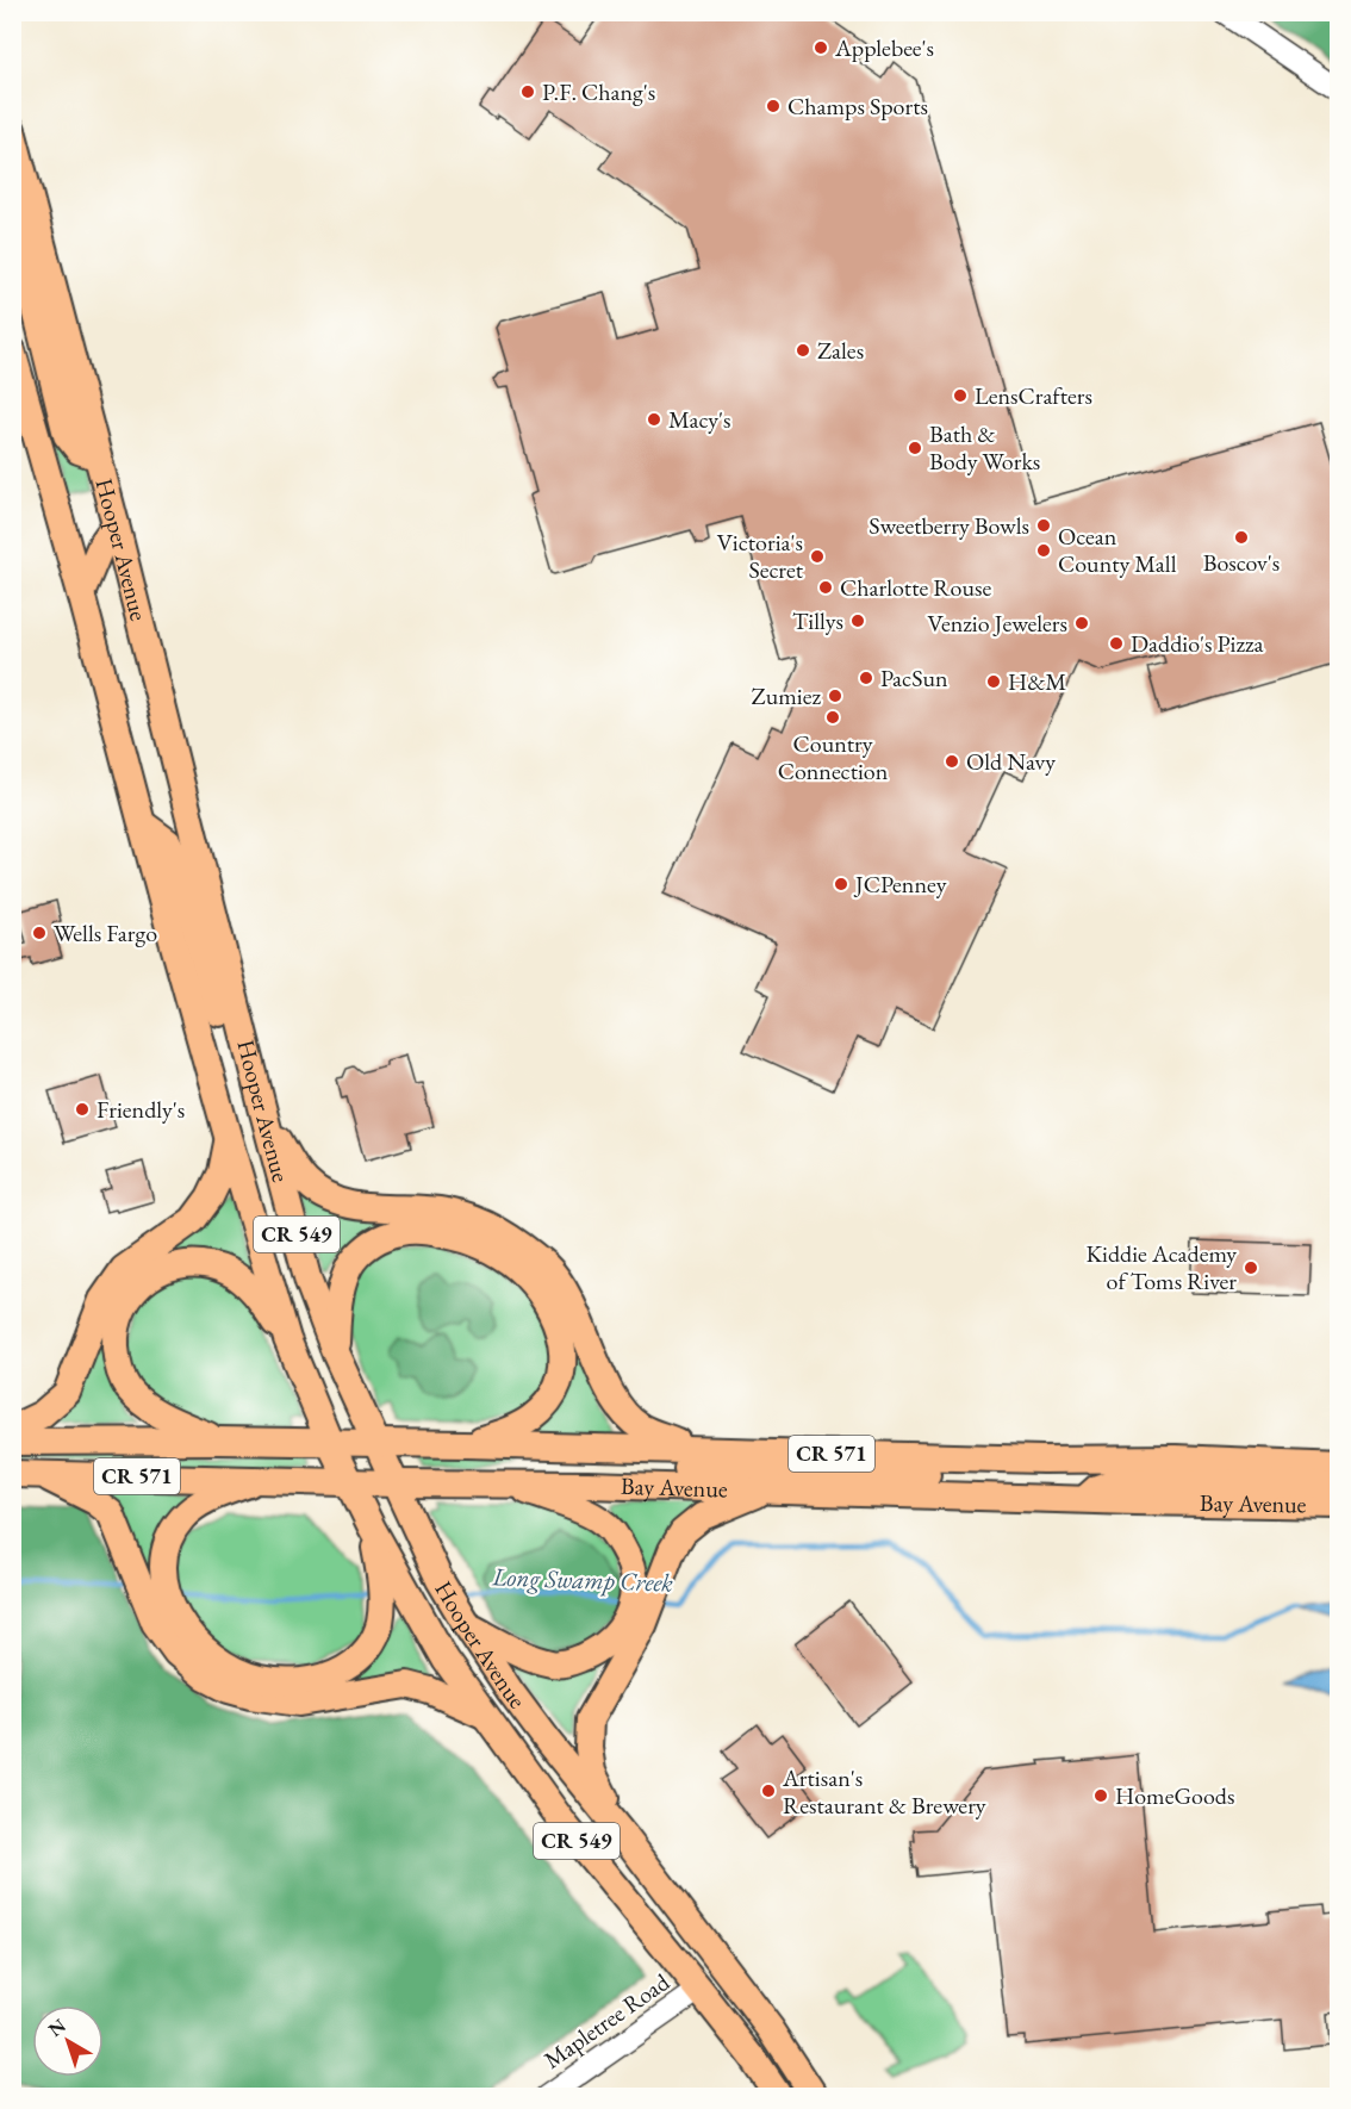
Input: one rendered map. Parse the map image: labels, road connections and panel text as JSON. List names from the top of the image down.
{
  "streets": {
    "main road": [
      "Hooper Avenue",
      "CR 549",
      "CR 571",
      "Bay Avenue"
    ],
    "street": ["Mapletree Road"]
  },
  "crossings": [
    ["Hooper Avenue", "Bay Avenue"],
    ["Hooper Avenue", "Mapletree Road"]
  ],
  "water": ["Long Swamp Creek"],
  "places": [
    "Applebee's",
    "P.F. Chang's",
    "Champs Sports",
    "Zales",
    "LensCrafters",
    "Macy's",
    "Bath & Body Works",
    "Sweetberry Bowls",
    "Boscov's",
    "Ocean County Mall",
    "Victoria's Secret",
    "Charlotte Rouse",
    "Tillys",
    "Venzio Jewelers",
    "Daddio's Pizza",
    "PacSun",
    "H&M",
    "Zumiez",
    "Country Connection",
    "Old Navy",
    "JCPenney",
    "Wells Fargo",
    "Friendly's",
    "Kiddie Academy of Toms River",
    "Artisan's Restaurant & Brewery",
    "HomeGoods"
  ],
  "north": "top left"
}
